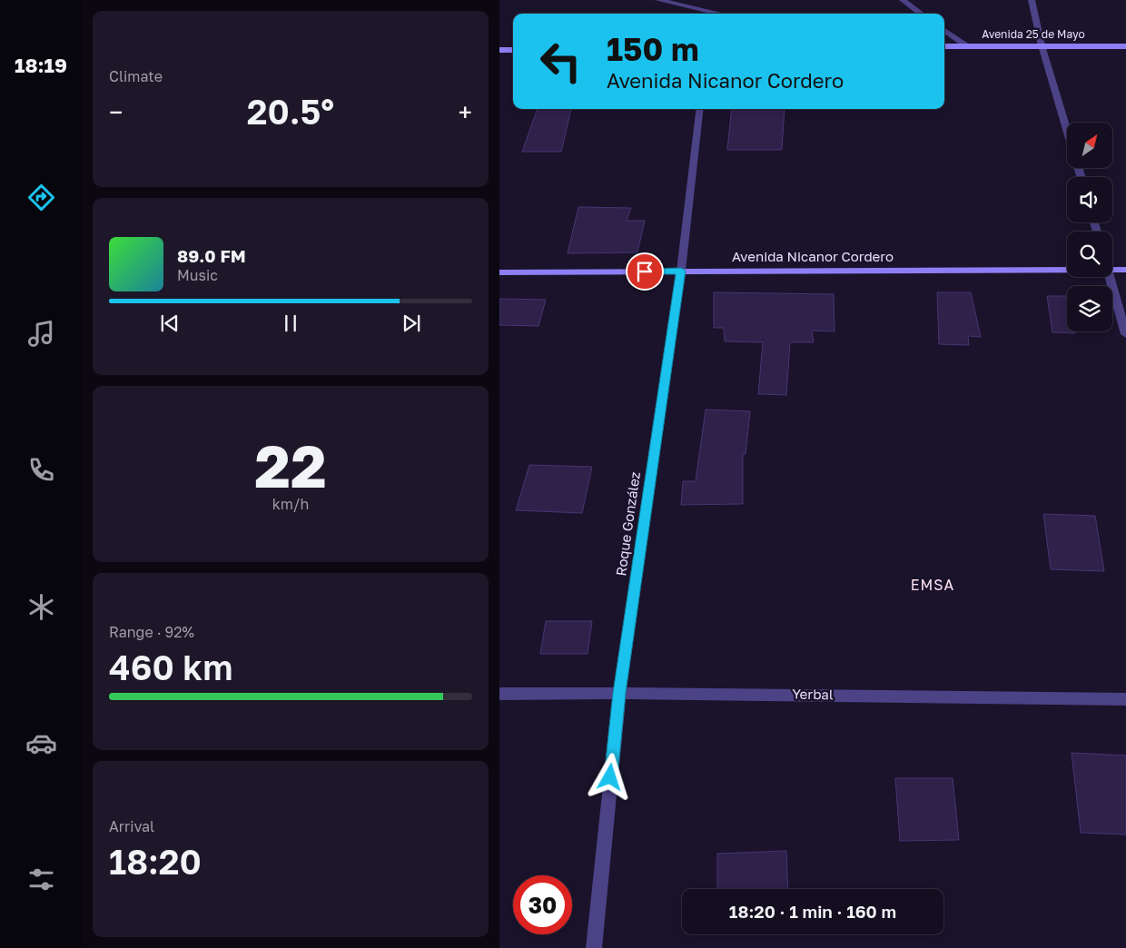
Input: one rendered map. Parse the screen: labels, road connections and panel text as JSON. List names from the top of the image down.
{
  "streets": {
    "main road": ["Avenida 25 de Mayo", "Avenida Nicanor Cordero"],
    "street": ["Roque González", "Yerbal"]
  },
  "crossings": [
    ["Avenida Nicanor Cordero", "Roque González"],
    ["Roque González", "Yerbal"]
  ],
  "districts": ["EMSA"],
  "north": "top right",
  "page": {
    "tabs": "18:19",
    "tile": [
      "Climate",
      ["22", "km/h"],
      ["Range · 92%", "460 km"],
      ["Arrival", "18:20"]
    ],
    "turn": ["150 m", "Avenida Nicanor Cordero"],
    "heat": ["−", "20.5°", "+"],
    "song": ["89.0 FM", "Music"],
    "limit": "30",
    "trip": "18:20 · 1 min · 160 m"
  }
}
